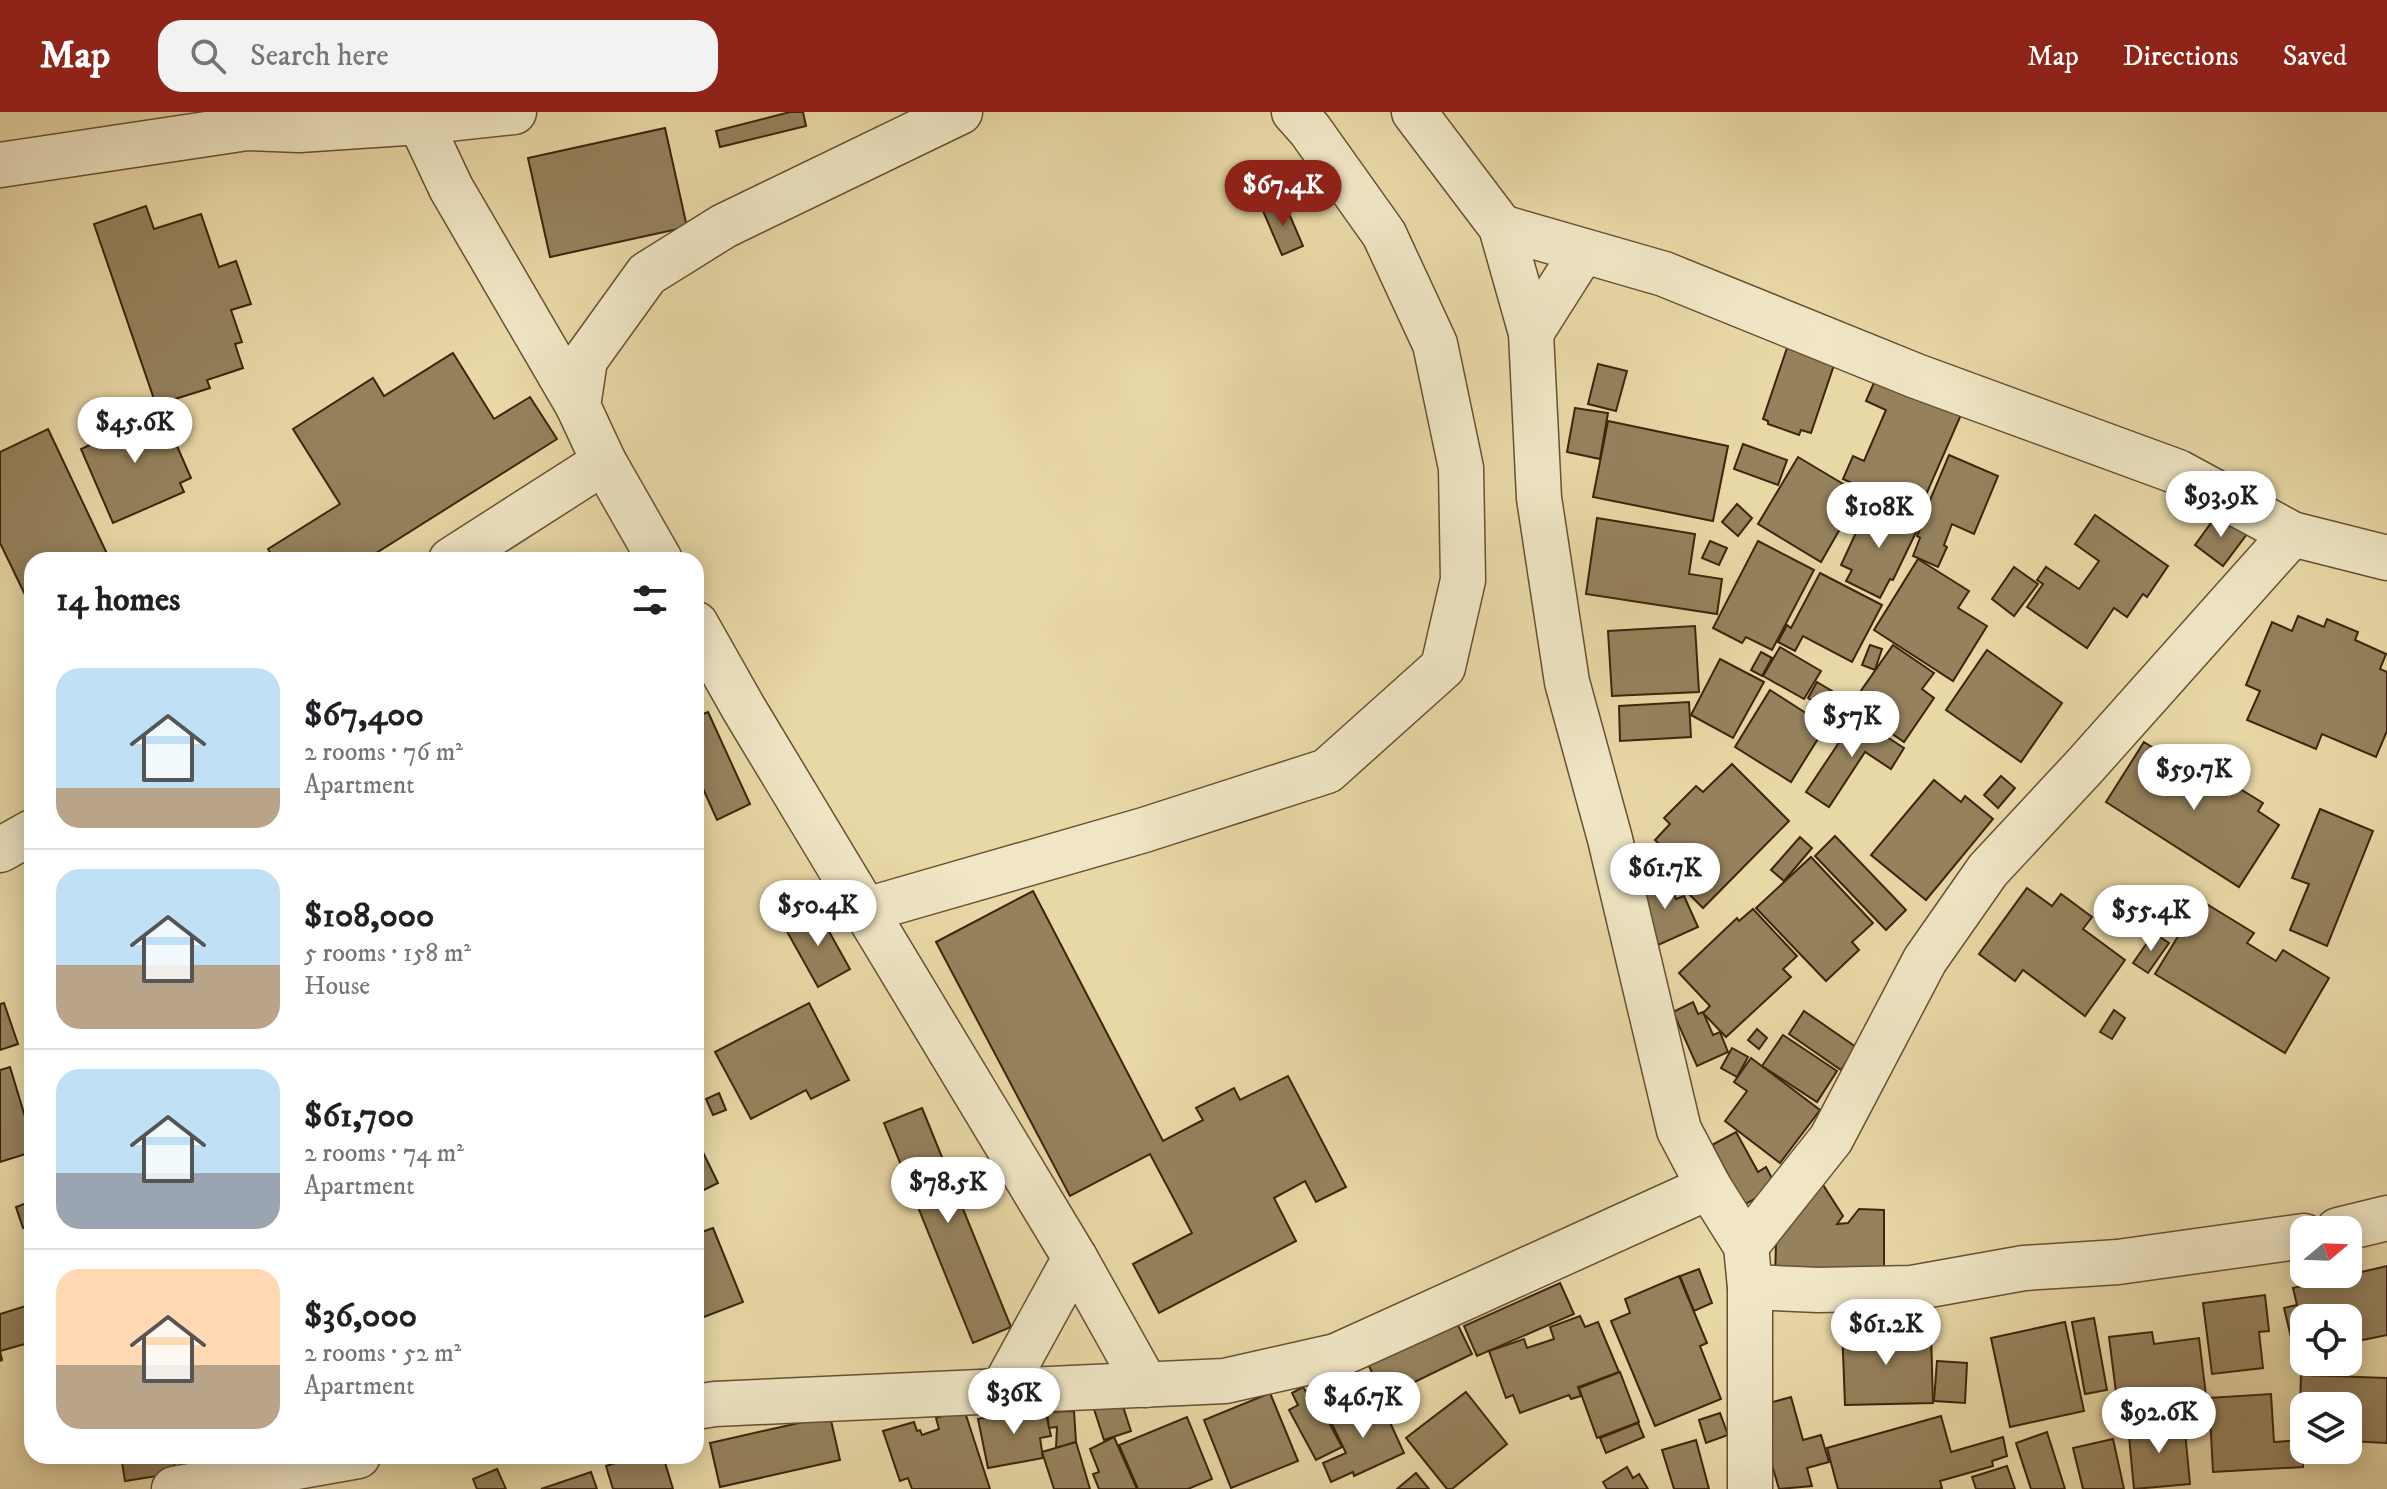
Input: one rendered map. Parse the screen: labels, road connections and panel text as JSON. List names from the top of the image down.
{
  "north": "right",
  "page": {
    "header": "Map",
    "search": "Search here",
    "nav": ["Map", "Directions", "Saved"],
    "price": [
      "$67.4K",
      "$45.6K",
      "$93.9K",
      "$108K",
      "$57K",
      "$59.7K",
      "$61.7K",
      "$50.4K",
      "$55.4K",
      "$78.5K",
      "$61.2K",
      "$36K",
      "$46.7K",
      "$92.6K"
    ],
    "heading": "14 homes",
    "list": [
      {
        "name": "$67,400",
        "note": "2 rooms · 76 m² · Apartment"
      },
      {
        "name": "$108,000",
        "note": "5 rooms · 158 m² · House"
      },
      {
        "name": "$61,700",
        "note": "2 rooms · 74 m² · Apartment"
      },
      {
        "name": "$36,000",
        "note": "2 rooms · 52 m² · Apartment"
      }
    ]
  }
}
